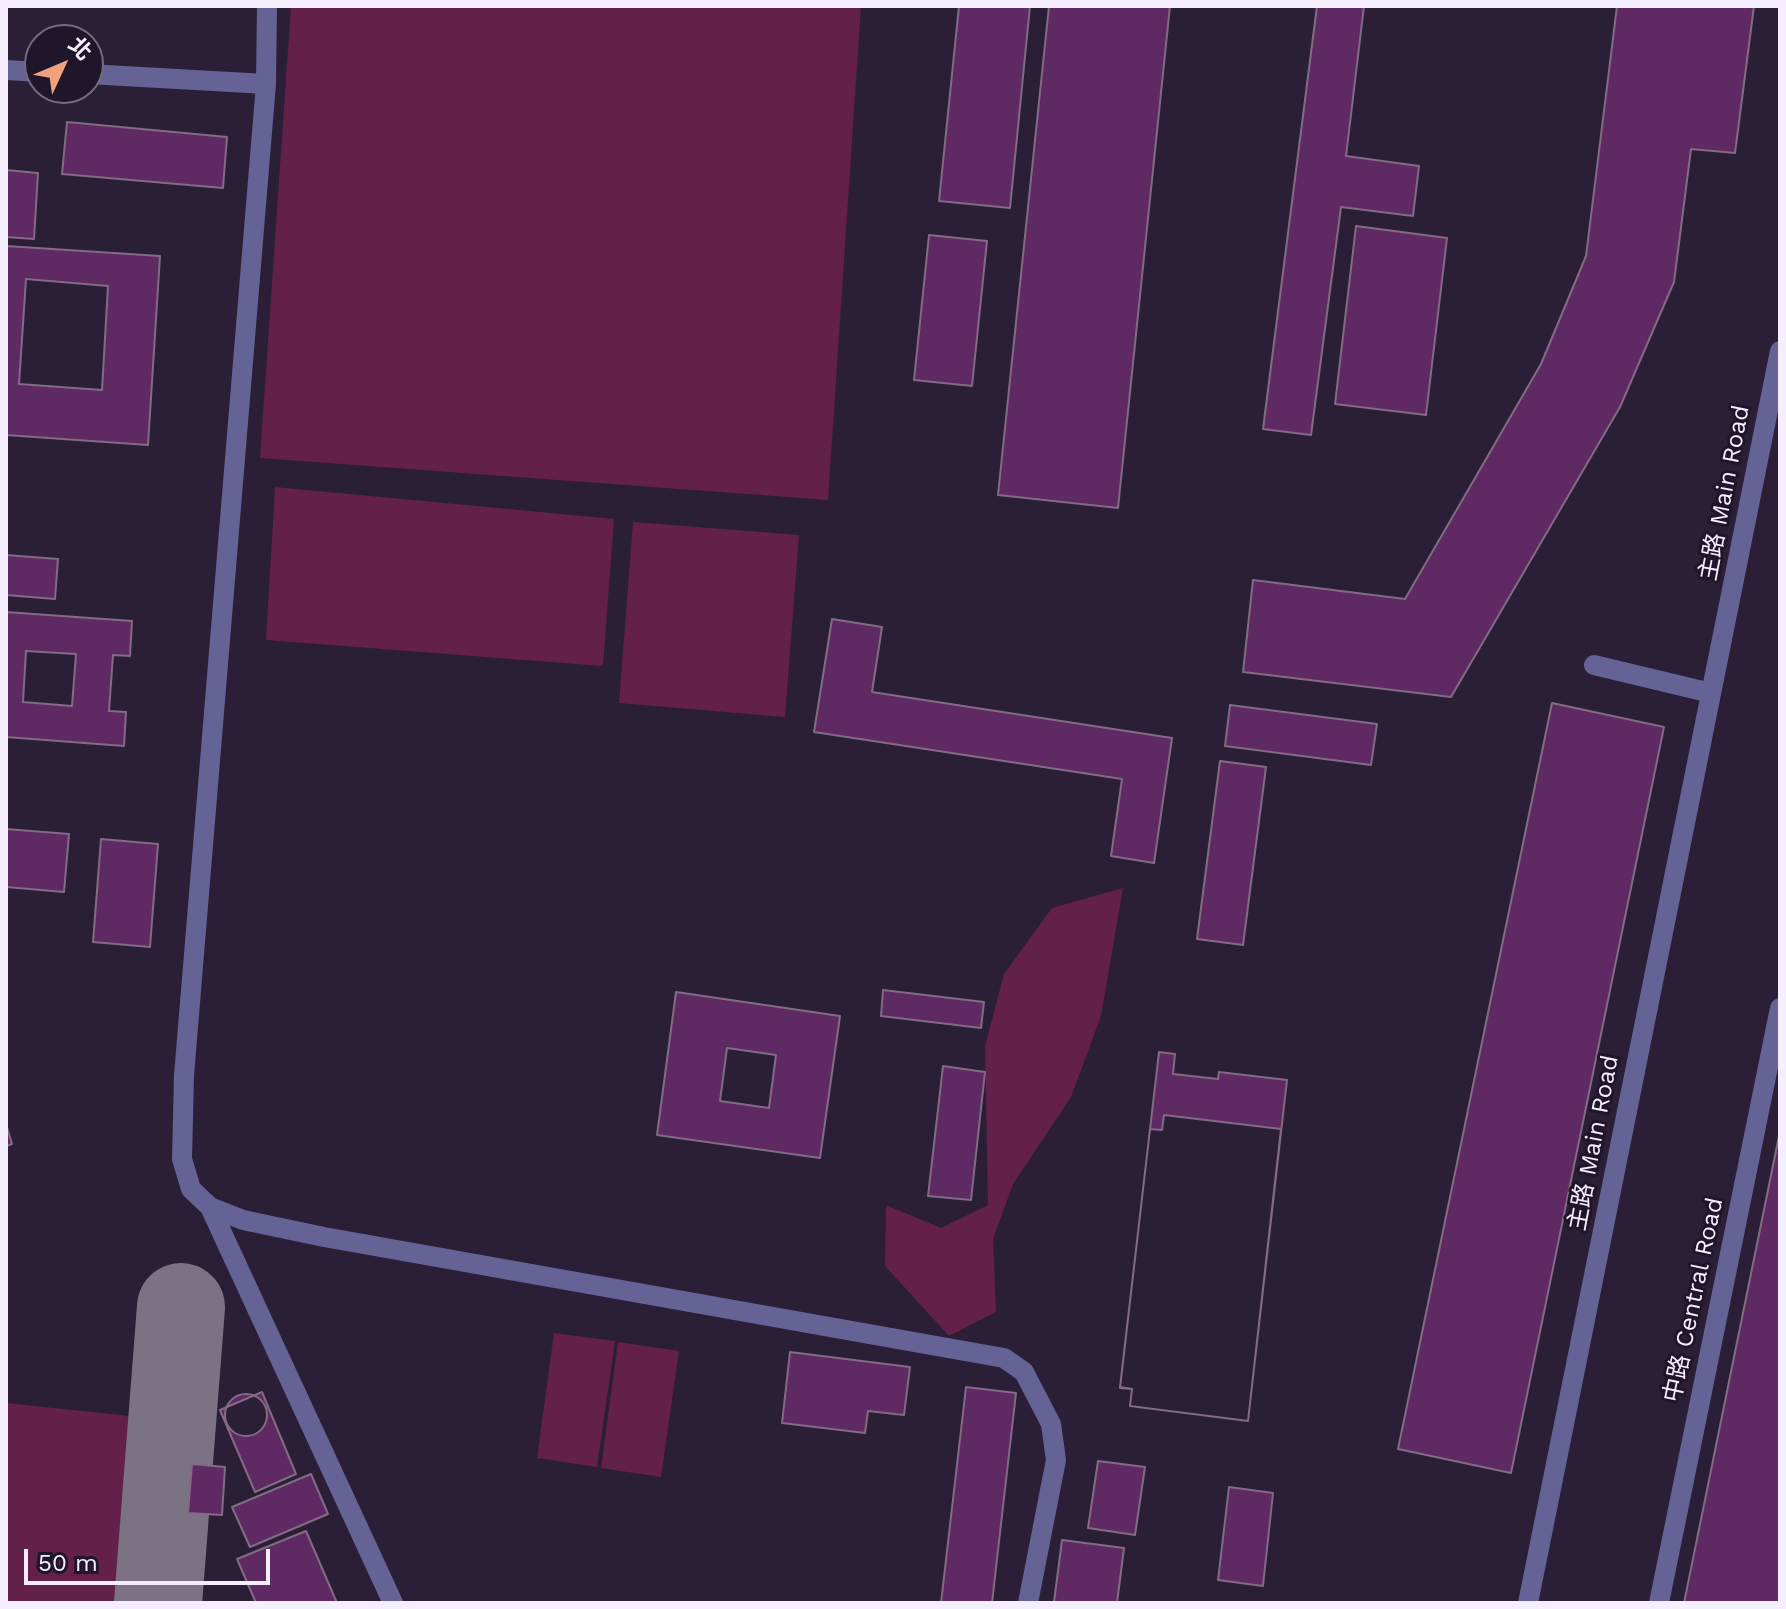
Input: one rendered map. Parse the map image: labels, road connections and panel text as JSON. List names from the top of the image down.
{
  "streets": {
    "lane": ["主路 Main Road", "中路 Central Road"]
  },
  "scale_bar": "50 m",
  "north": "top right"
}
